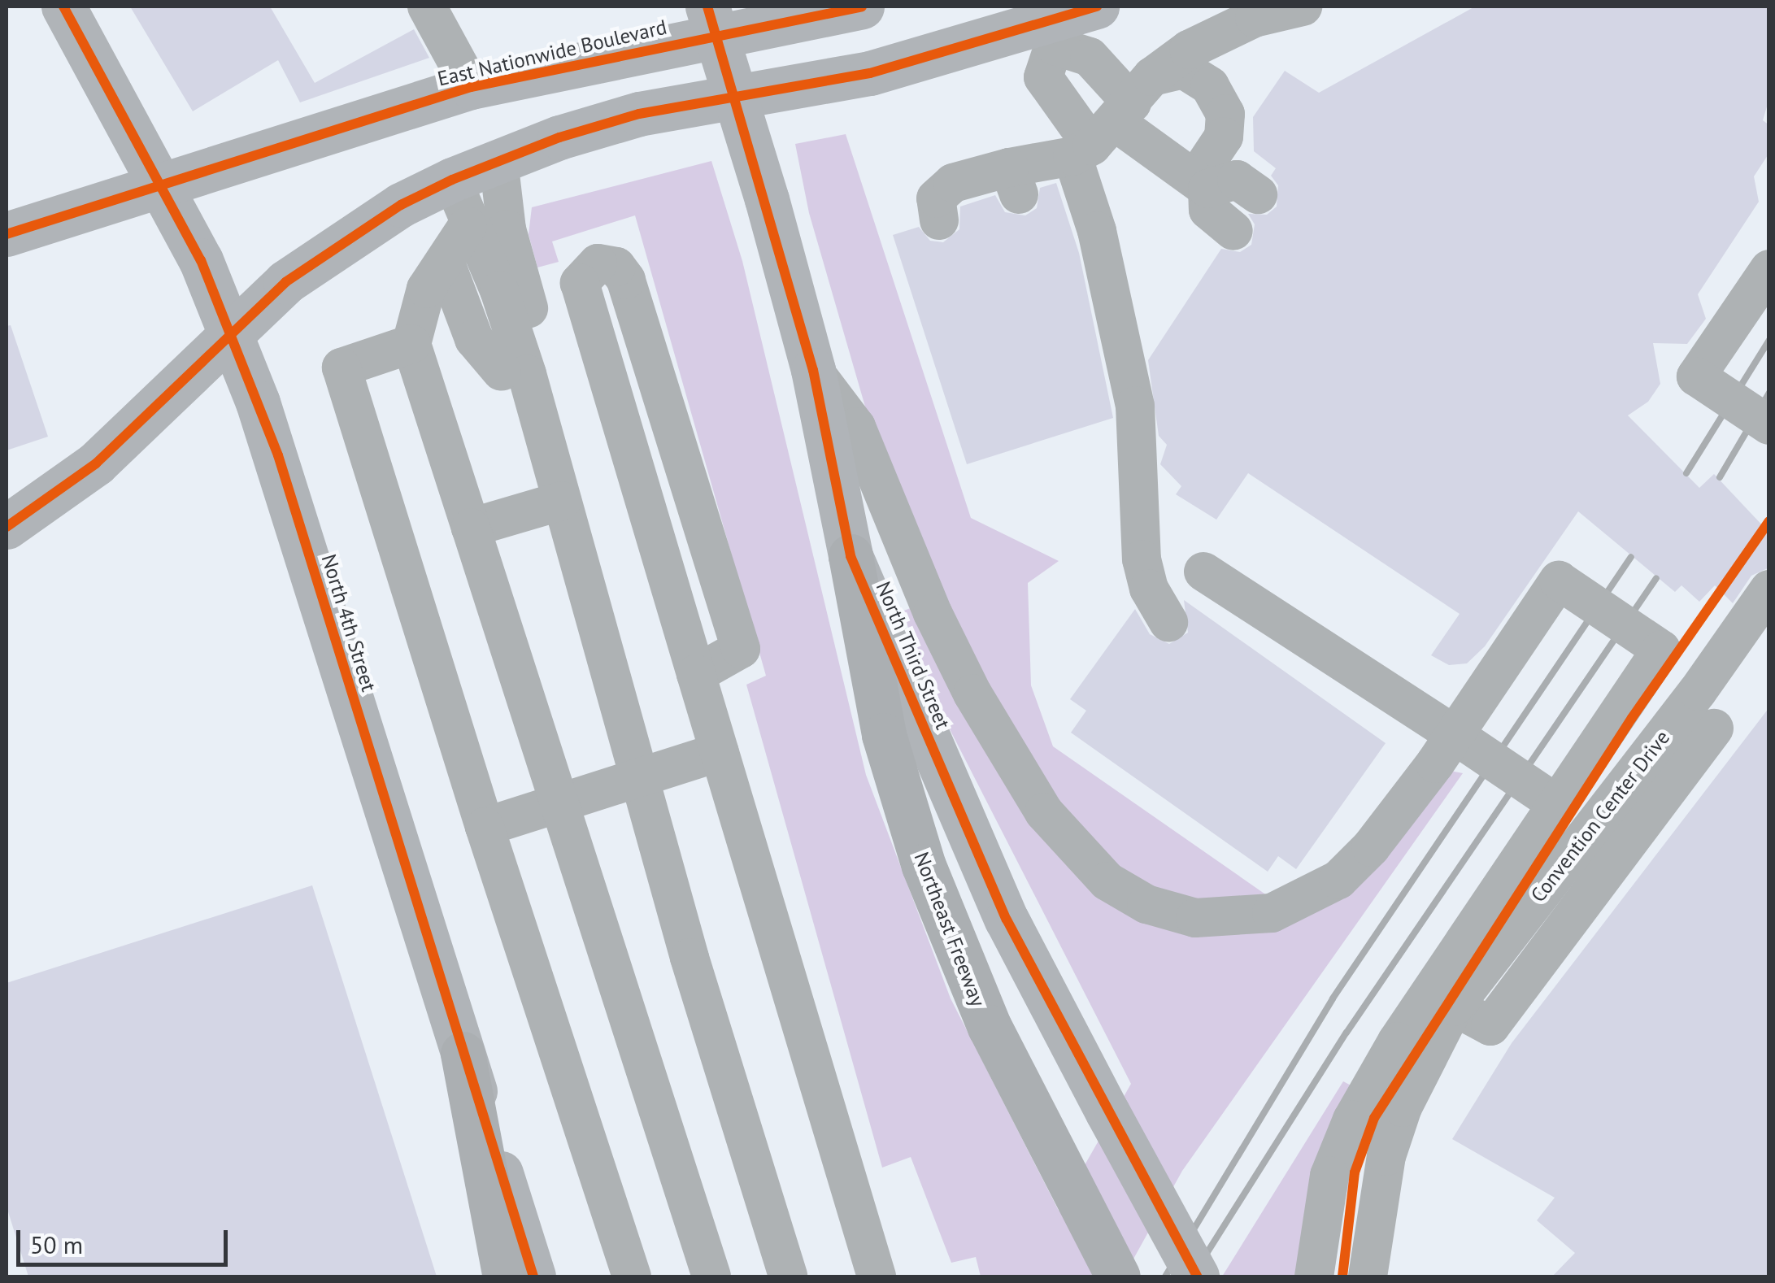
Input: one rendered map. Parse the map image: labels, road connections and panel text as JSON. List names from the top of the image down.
{
  "streets": {
    "highway": ["Northeast Freeway"],
    "main road": ["East Nationwide Boulevard", "North 4th Street", "North Third Street"],
    "street": ["Convention Center Drive"]
  },
  "crossings": [
    ["East Nationwide Boulevard", "North 4th Street"],
    ["North Third Street", "Northeast Freeway"]
  ],
  "scale_bar": "50 m"
}
